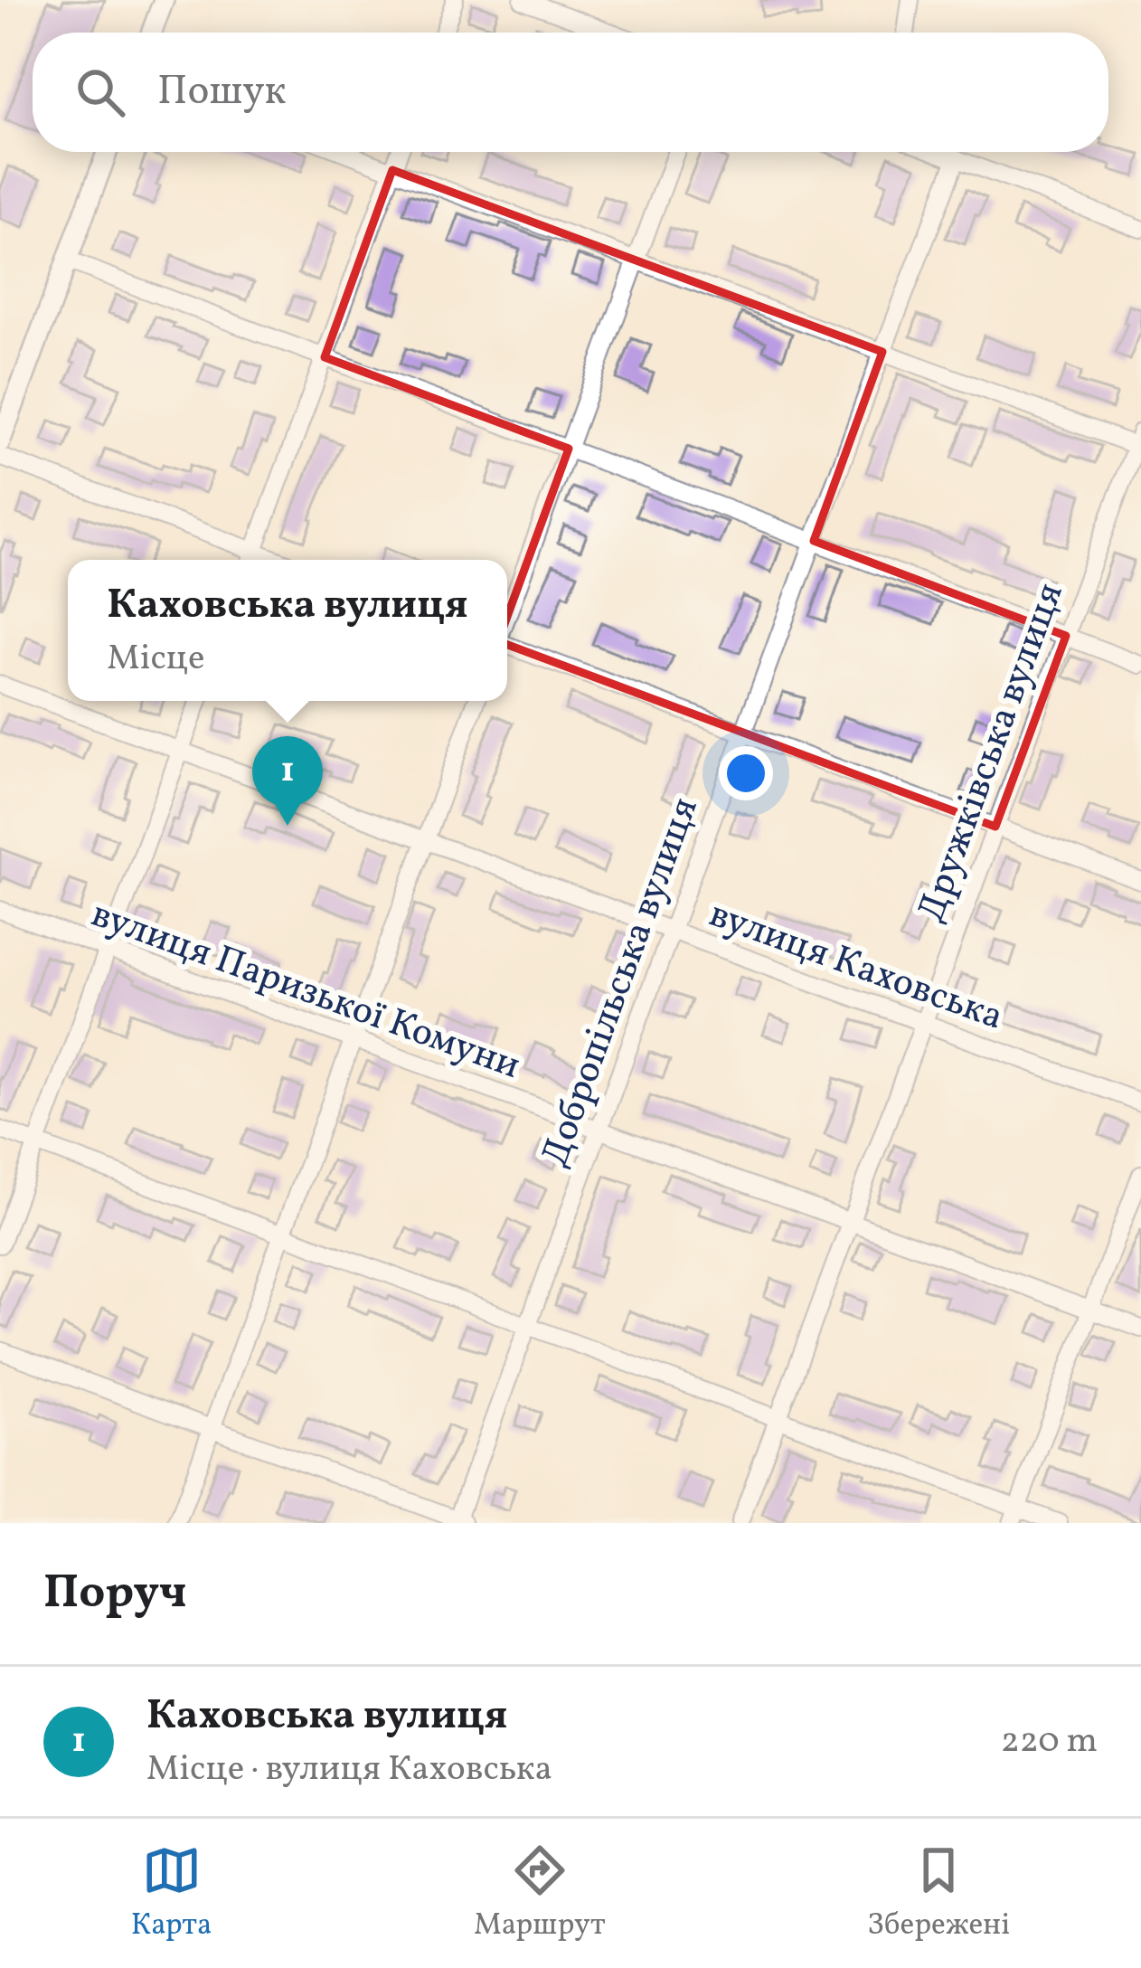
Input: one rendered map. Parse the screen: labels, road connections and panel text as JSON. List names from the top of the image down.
{
  "streets": {
    "street": [
      "Дружківська вулиця",
      "вулиця Каховська",
      "Добропільська вулиця",
      "вулиця Паризької Комуни"
    ]
  },
  "crossings": [
    ["Дружківська вулиця", "вулиця Каховська"],
    ["Дружківська вулиця", "вулиця Паризької Комуни"],
    ["вулиця Каховська", "Добропільська вулиця"],
    ["Добропільська вулиця", "вулиця Паризької Комуни"]
  ],
  "page": {
    "search": "Пошук",
    "popup": ["Каховська вулиця", "Місце"],
    "pins": "1",
    "heading": "Поруч",
    "list": [
      {
        "mark": "1",
        "name": "Каховська вулиця",
        "note": "Місце · вулиця Каховська",
        "value": "220 m"
      }
    ],
    "nav": ["Карта", "Маршрут", "Збережені"]
  }
}
